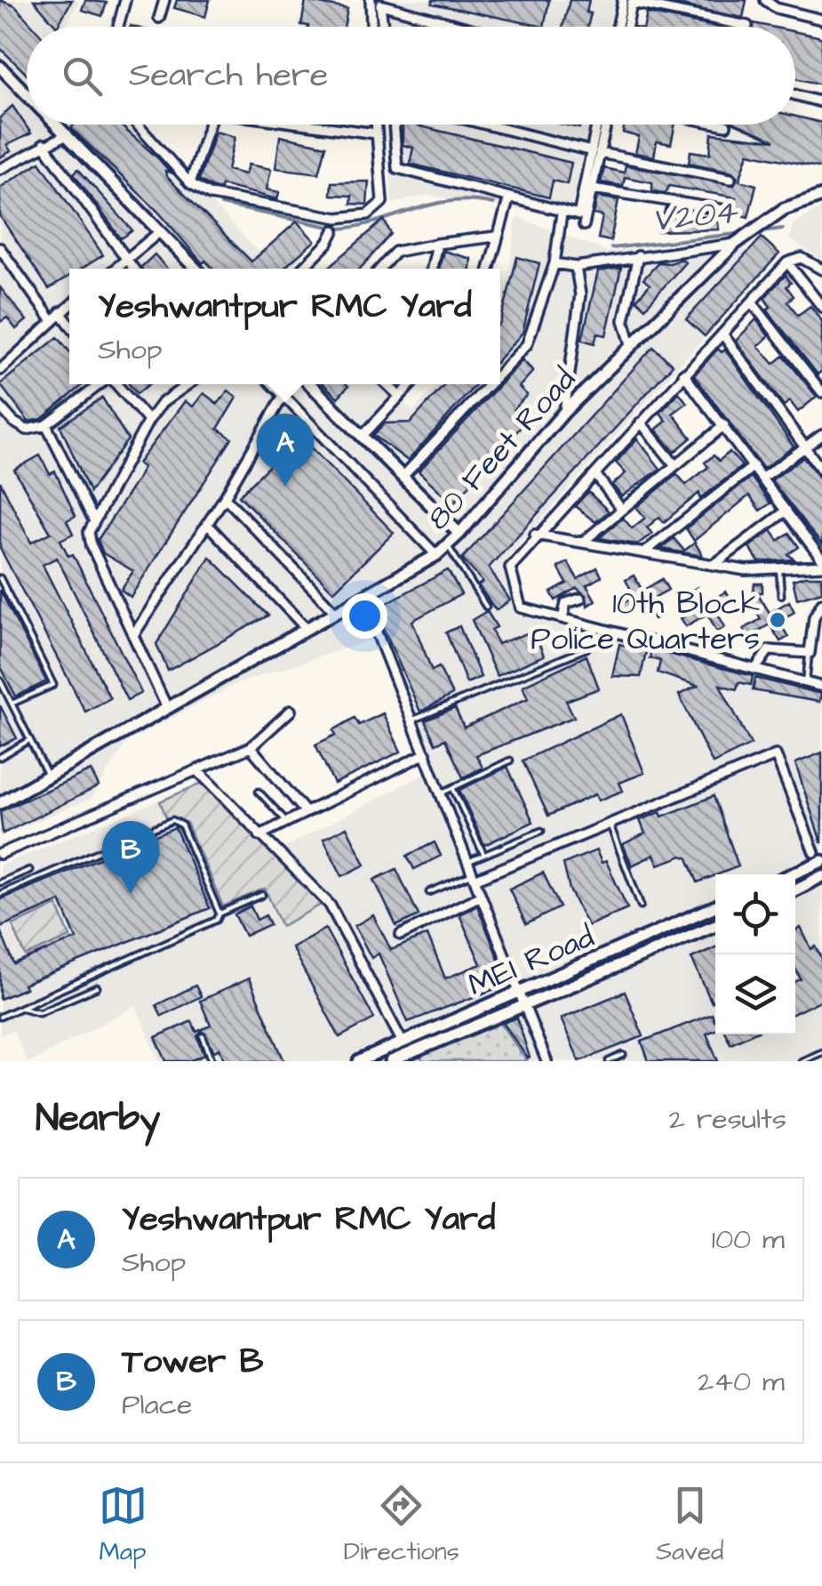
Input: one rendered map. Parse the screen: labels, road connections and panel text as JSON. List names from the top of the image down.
{
  "streets": {
    "street": ["80 Feet Road", "MEI Road"]
  },
  "water": ["V204"],
  "places": ["10th Block Police Quarters"],
  "page": {
    "search": "Search here",
    "popup": ["Yeshwantpur RMC Yard", "Shop"],
    "pins": ["A", "B"],
    "heading": ["Nearby", "2 results"],
    "list": [
      {
        "mark": "A",
        "name": "Yeshwantpur RMC Yard",
        "note": "Shop",
        "value": "100 m"
      },
      {
        "mark": "B",
        "name": "Tower B",
        "note": "Place",
        "value": "240 m"
      }
    ],
    "nav": ["Map", "Directions", "Saved"]
  }
}
